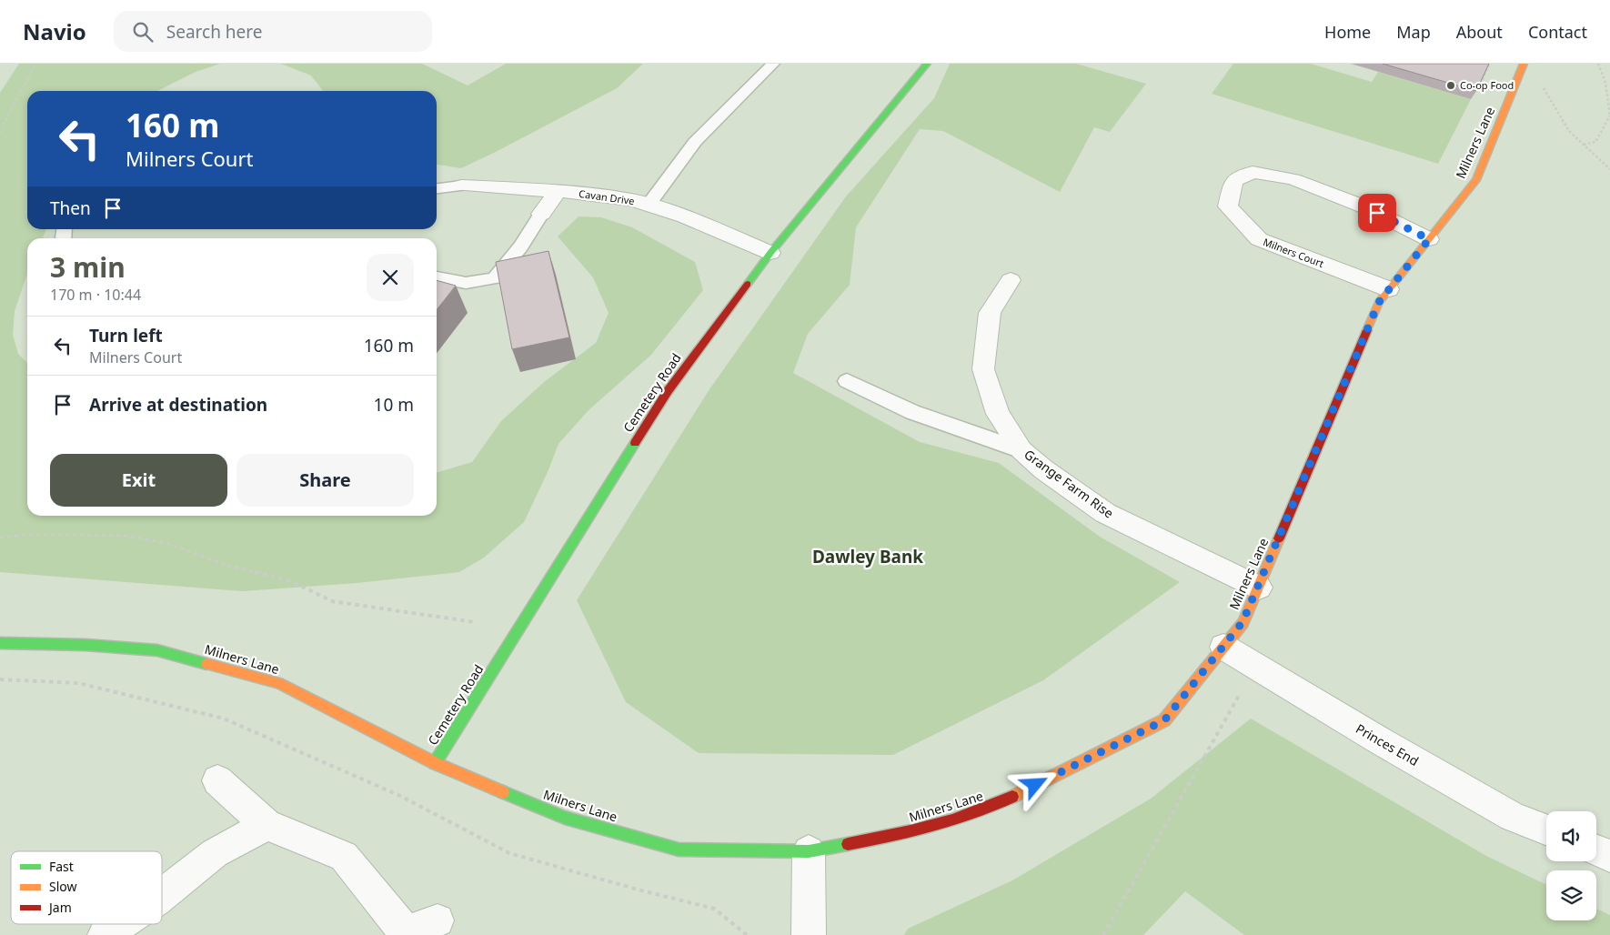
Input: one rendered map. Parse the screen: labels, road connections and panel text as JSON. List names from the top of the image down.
{
  "streets": {
    "street": [
      "Milners Lane",
      "Cavan Drive",
      "Milners Court",
      "Cemetery Road",
      "Grange Farm Rise",
      "Princes End"
    ]
  },
  "crossings": [
    ["Milners Lane", "Milners Court"],
    ["Milners Lane", "Cemetery Road"],
    ["Milners Lane", "Grange Farm Rise"],
    ["Milners Lane", "Princes End"],
    ["Cavan Drive", "Cemetery Road"]
  ],
  "districts": ["Dawley Bank"],
  "places": ["Co-op Food"],
  "legend": ["Fast", "Slow", "Jam"],
  "page": {
    "header": "Navio",
    "search": "Search here",
    "nav": [
      "Home",
      "Map",
      "About",
      "Contact"
    ],
    "turn": ["160 m", "Milners Court"],
    "then": "Then",
    "heading": ["3 min", "170 m · 10:44"],
    "list": [
      {
        "name": "Turn left",
        "note": "Milners Court",
        "value": "160 m"
      },
      {
        "name": "Arrive at destination",
        "value": "10 m"
      }
    ],
    "buttons": ["Exit", "Share"]
  }
}
